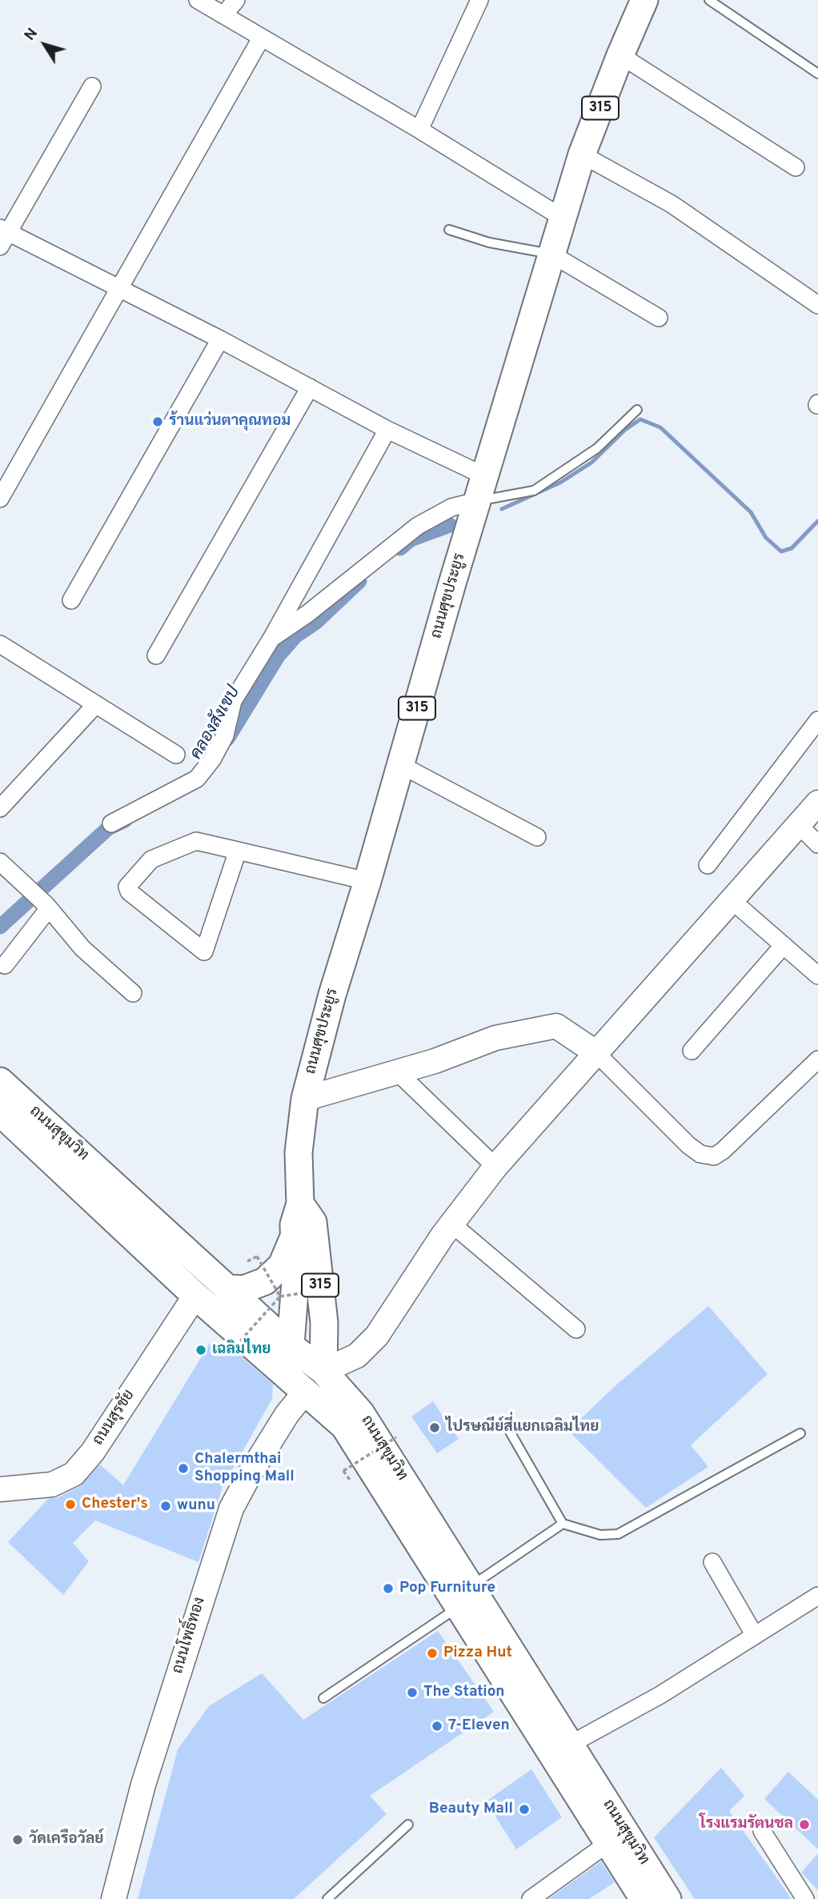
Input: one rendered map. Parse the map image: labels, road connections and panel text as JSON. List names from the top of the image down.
{
  "streets": {
    "main road": ["315", "ถนนศุขประยูร", "ถนนสุขุมวิท"],
    "street": ["ถนนสุรชัย", "ถนนโพธิ์ทอง"]
  },
  "crossings": [
    ["ถนนศุขประยูร", "ถนนสุขุมวิท"],
    ["ถนนศุขประยูร", "ถนนโพธิ์ทอง"],
    ["ถนนสุขุมวิท", "ถนนสุรชัย"],
    ["ถนนสุขุมวิท", "ถนนโพธิ์ทอง"]
  ],
  "water": ["คลองสังเขป"],
  "places": [
    "ร้านแว่นตาคุณทอม",
    "เฉลิมไทย",
    "ไปรษณีย์สี่แยกเฉลิมไทย",
    "Chalermthai Shopping Mall",
    "Chester's",
    "wunu",
    "Pop Furniture",
    "Pizza Hut",
    "The Station",
    "7-Eleven",
    "Beauty Mall",
    "โรงแรมรัตนชล",
    "วัดเครือวัลย์"
  ],
  "north": "top left"
}
